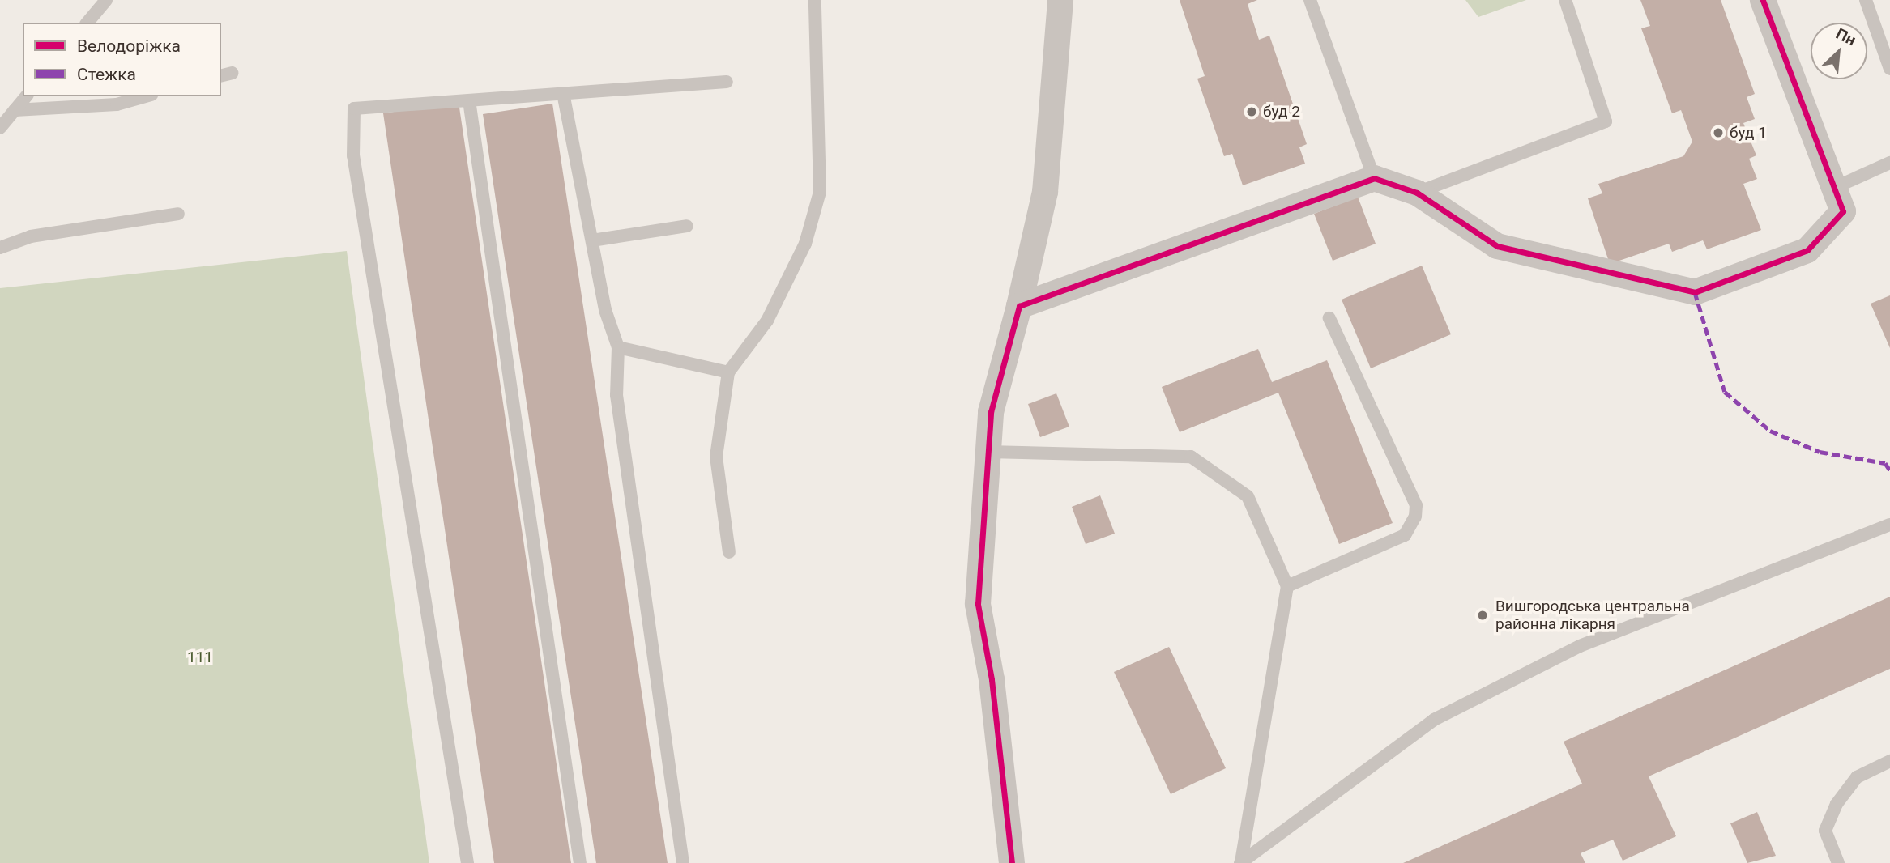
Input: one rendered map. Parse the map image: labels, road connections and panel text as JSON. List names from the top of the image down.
{
  "parks": ["111"],
  "places": ["буд 2", "буд 1", "Вишгородська центральна районна лікарня"],
  "legend": ["Велодоріжка", "Стежка"],
  "north": "top right"
}
